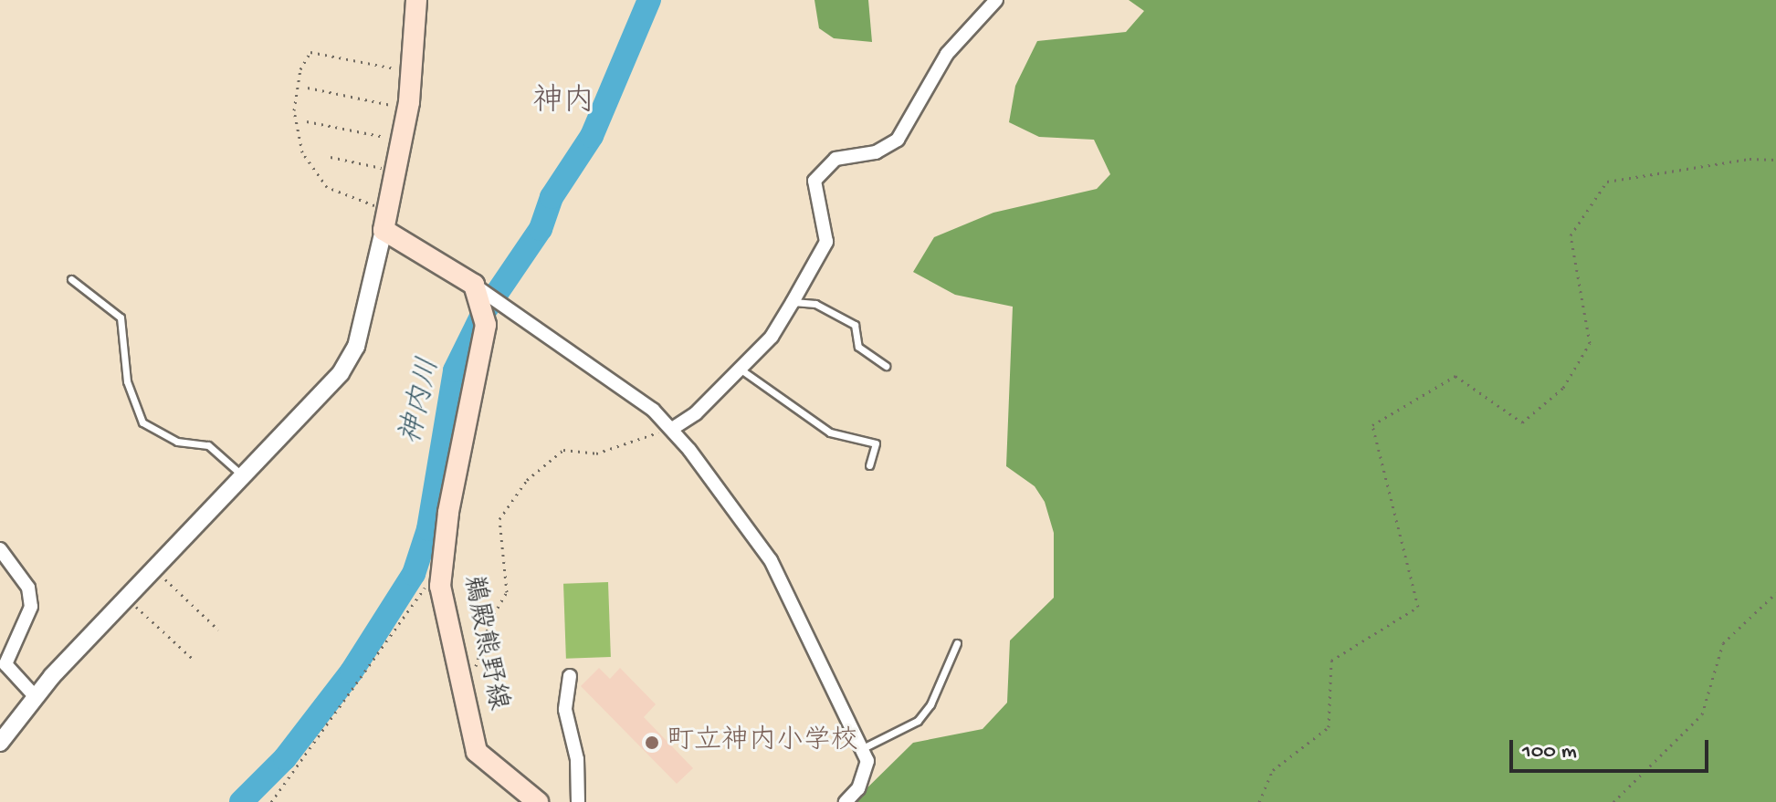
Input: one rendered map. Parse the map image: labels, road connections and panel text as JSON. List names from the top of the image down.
{
  "streets": {
    "main road": ["鵜殿熊野線"]
  },
  "districts": ["神内"],
  "water": ["神内川"],
  "places": ["町立神内小学校"],
  "scale_bar": "100 m"
}
